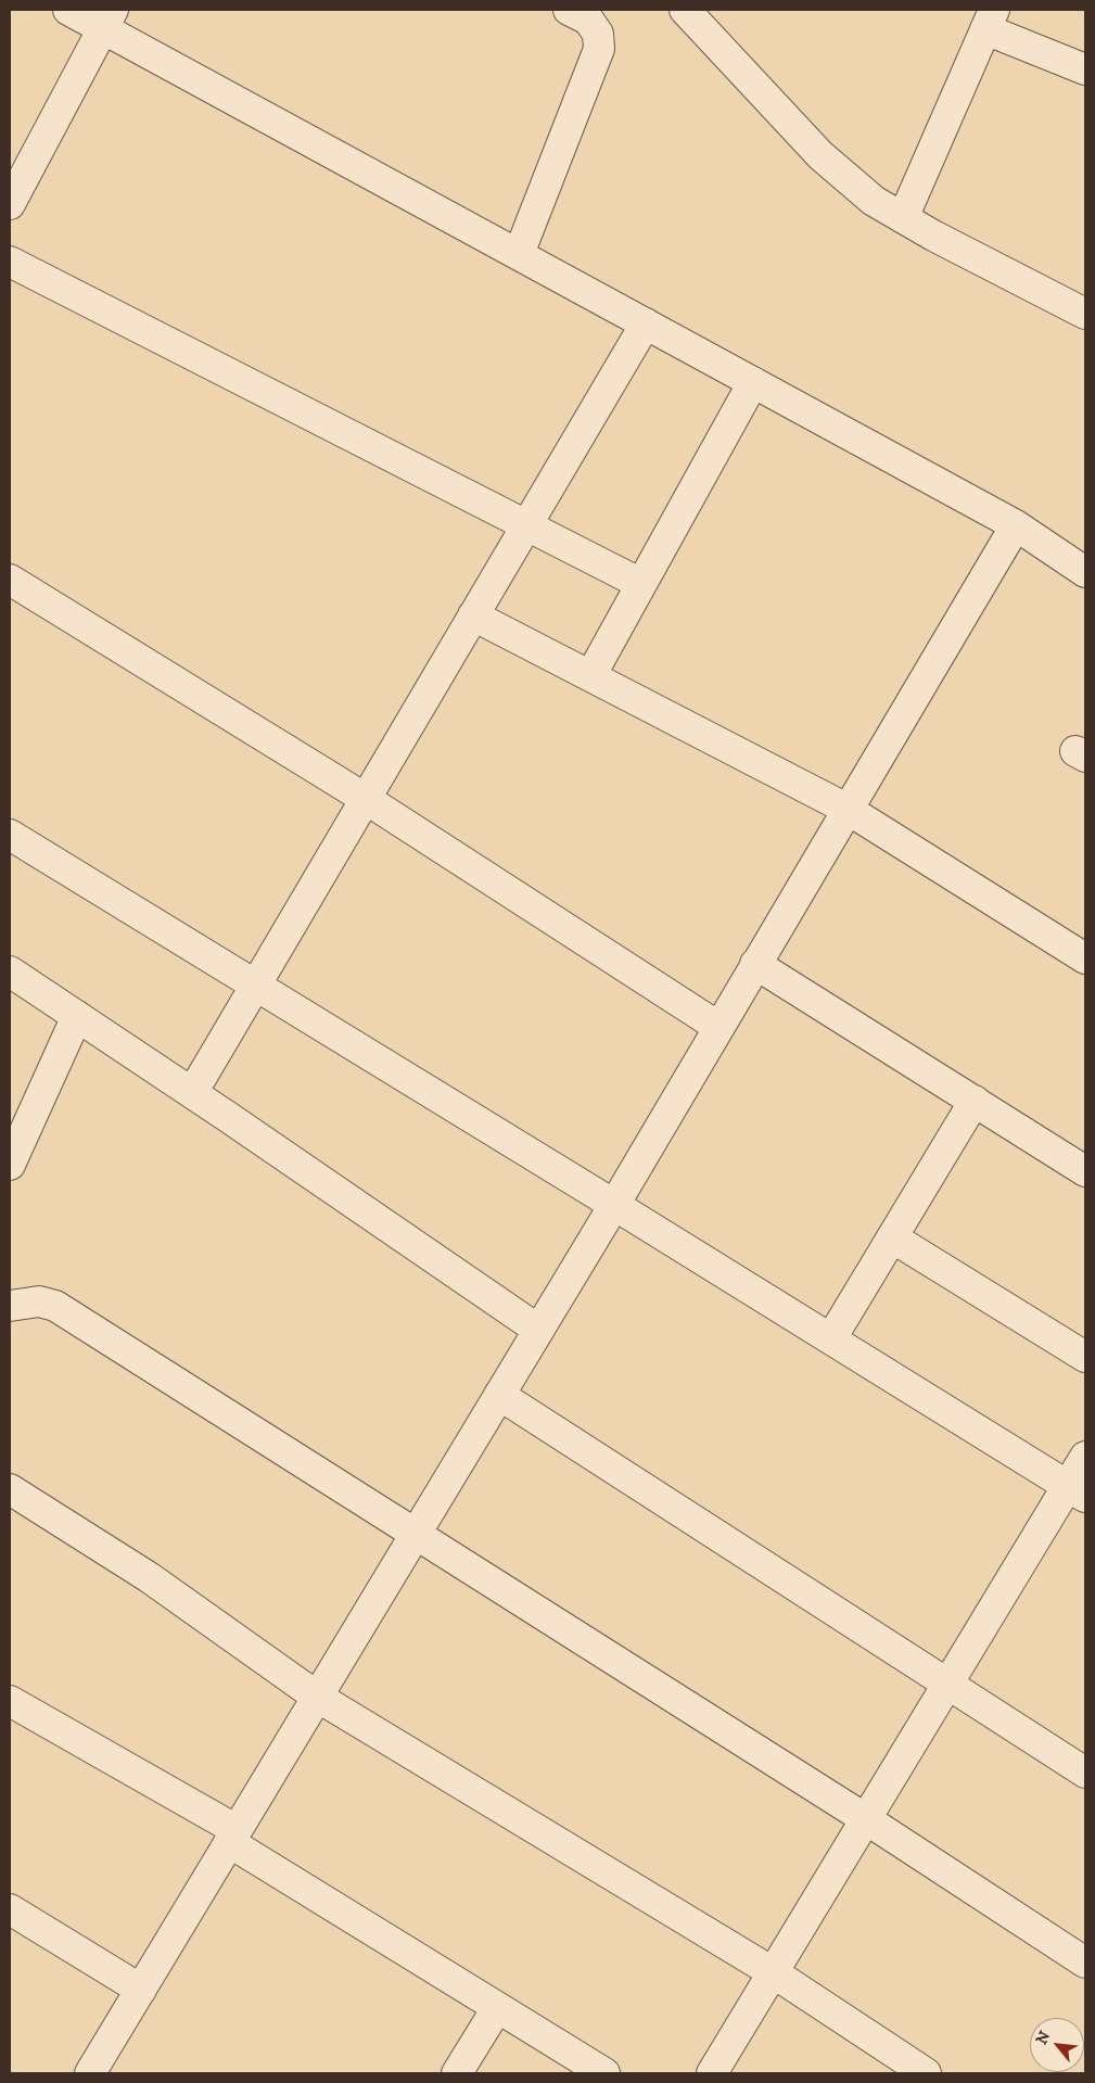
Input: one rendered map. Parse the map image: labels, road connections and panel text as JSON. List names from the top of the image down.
{
  "north": "top left"
}
